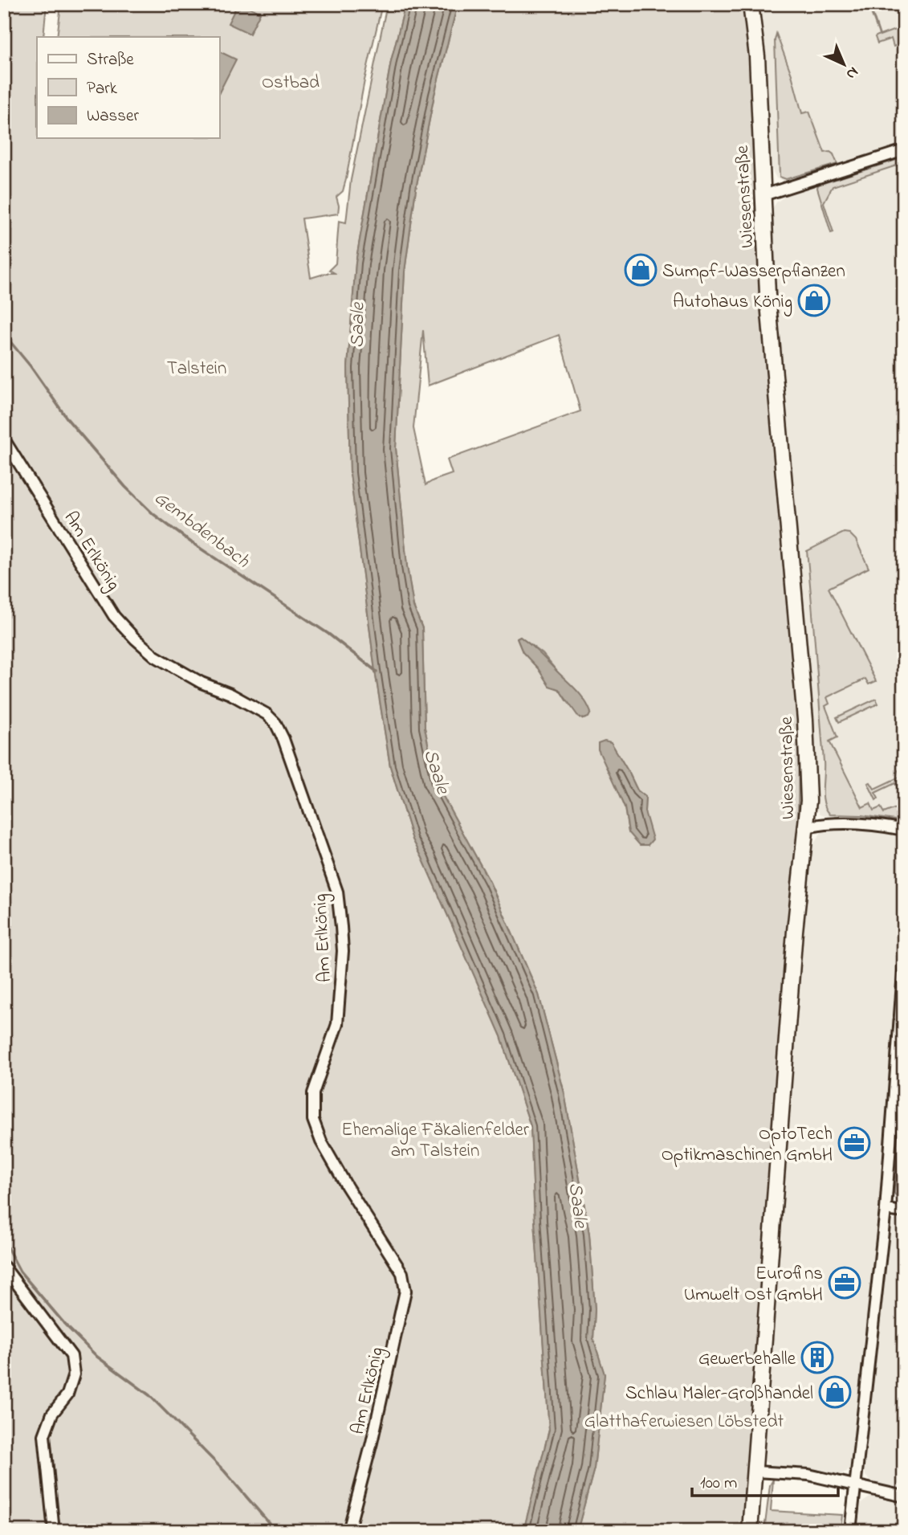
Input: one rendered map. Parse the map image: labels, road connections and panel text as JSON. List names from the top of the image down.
{
  "streets": {
    "street": ["Wiesenstraße", "Am Erlkönig"]
  },
  "water": ["Saale", "Gembdenbach"],
  "parks": [
    "Ostbad",
    "Talstein",
    "Ehemalige Fäkalienfelder am Talstein",
    "Glatthaferwiesen Löbstedt"
  ],
  "places": {
    "shop": ["Sumpf-Wasserpflanzen", "Autohaus König", "Schlau Maler-Großhandel"],
    "office": ["OptoTech Optikmaschinen GmbH", "Eurofins Umwelt Ost GmbH"],
    "building": ["Gewerbehalle"]
  },
  "legend": ["Straße", "Park", "Wasser"],
  "scale_bar": "100 m",
  "north": "bottom right"
}
